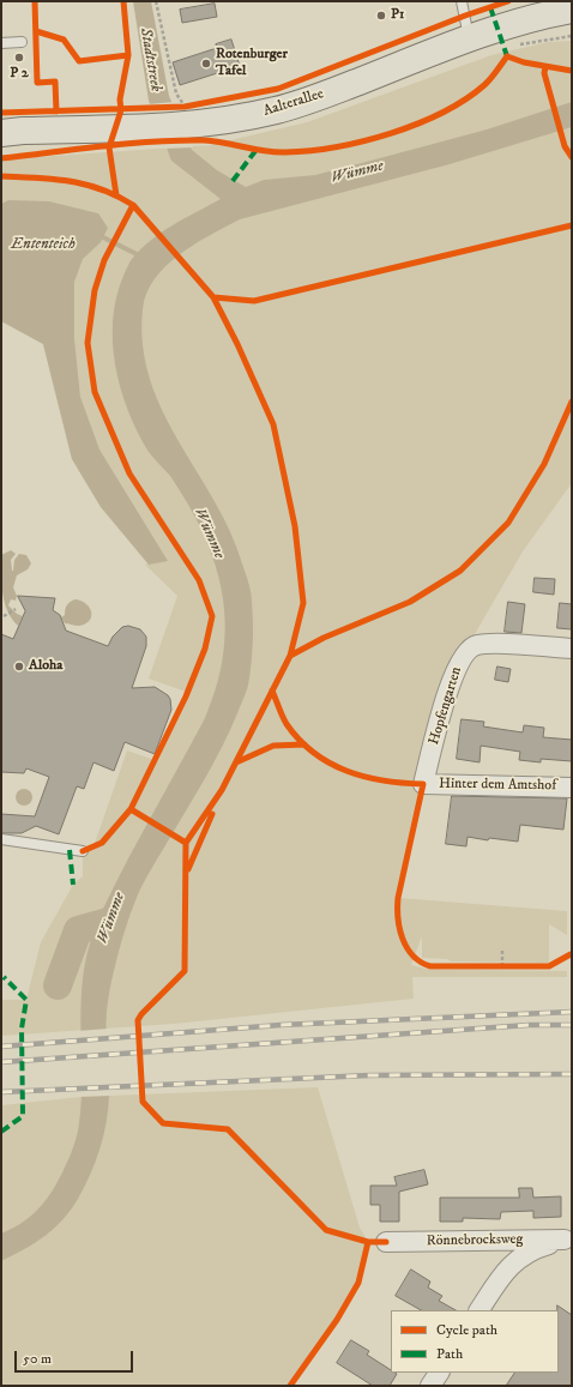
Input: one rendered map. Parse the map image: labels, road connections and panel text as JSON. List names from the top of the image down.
{
  "streets": {
    "main road": ["Aalterallee"],
    "street": ["Hopfengarten", "Hinter dem Amtshof", "Rönnebrocksweg"]
  },
  "crossings": [
    ["Hopfengarten", "Hinter dem Amtshof"]
  ],
  "water": ["Stadtstreek", "Wümme", "Ententeich"],
  "places": [
    "P1",
    "P 2",
    "Rotenburger Tafel",
    "Aloha"
  ],
  "legend": ["Cycle path", "Path"],
  "scale_bar": "50 m"
}
